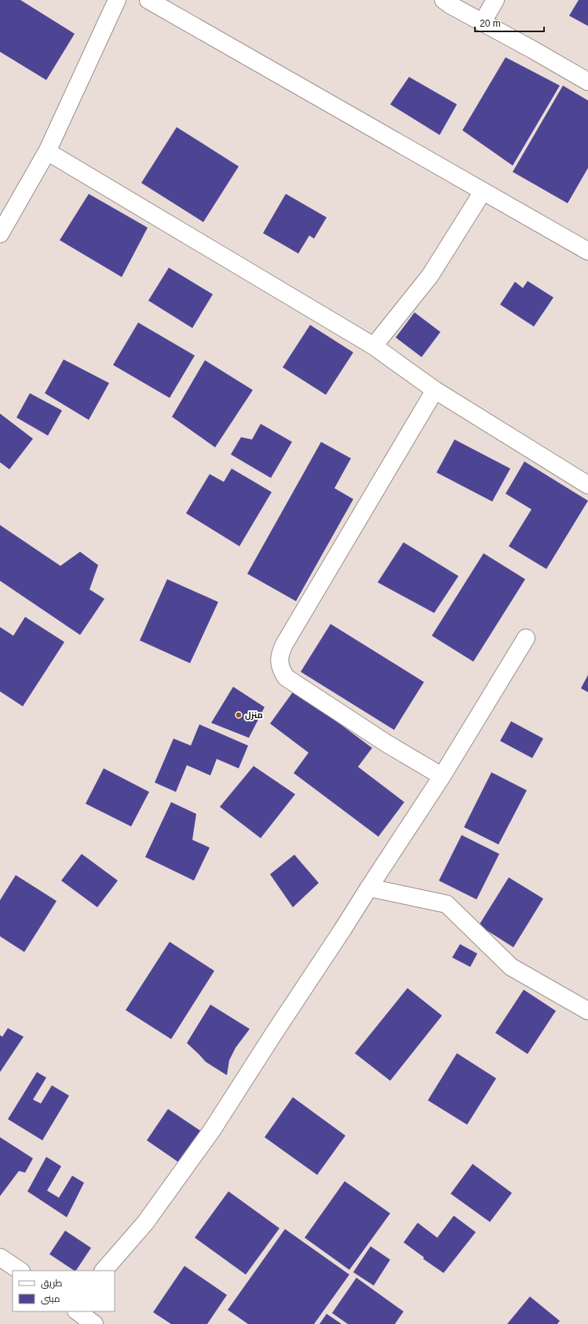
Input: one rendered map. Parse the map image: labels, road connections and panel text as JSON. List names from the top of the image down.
{
  "places": ["منزل"],
  "legend": ["طريق", "مبنى"],
  "scale_bar": "20 m"
}
